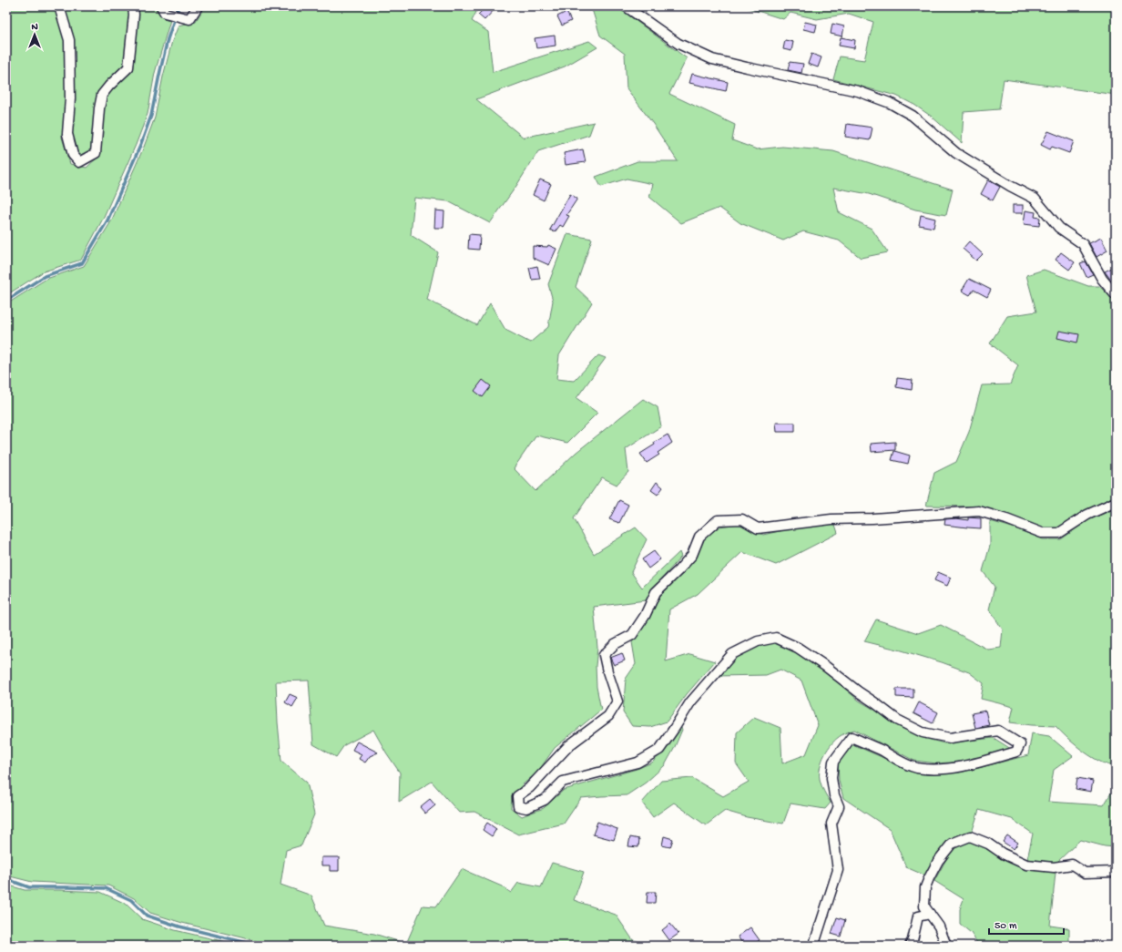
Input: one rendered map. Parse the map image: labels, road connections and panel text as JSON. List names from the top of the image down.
{
  "scale_bar": "50 m",
  "north": "top"
}
